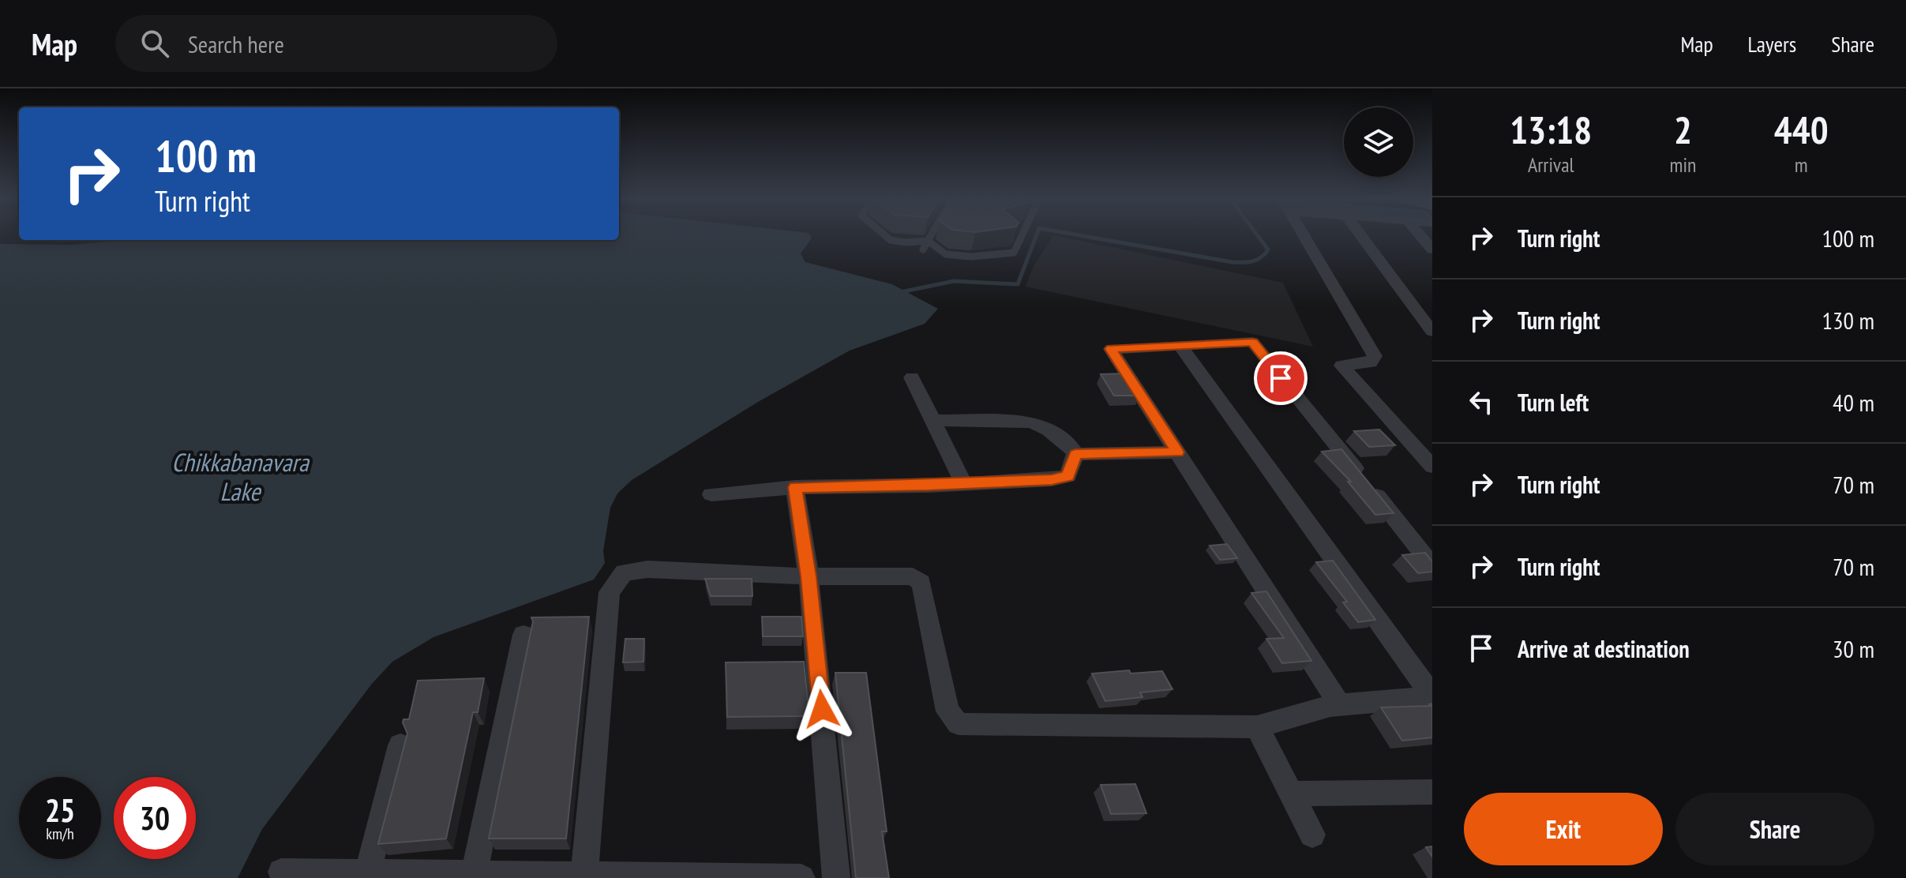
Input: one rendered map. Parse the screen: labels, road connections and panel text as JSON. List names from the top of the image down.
{
  "water": ["Chikkabanavara Lake"],
  "page": {
    "header": "Map",
    "search": "Search here",
    "nav": ["Map", "Layers", "Share"],
    "eta": [
      "13:18",
      "Arrival",
      "2",
      "min",
      "440",
      "m"
    ],
    "turn": ["100 m", "Turn right"],
    "list": [
      {
        "name": "Turn right",
        "value": "100 m"
      },
      {
        "name": "Turn right",
        "value": "130 m"
      },
      {
        "name": "Turn left",
        "value": "40 m"
      },
      {
        "name": "Turn right",
        "value": "70 m"
      },
      {
        "name": "Turn right",
        "value": "70 m"
      },
      {
        "name": "Arrive at destination",
        "value": "30 m"
      }
    ],
    "speed": "25 km/h",
    "limit": "30",
    "buttons": ["Exit", "Share"]
  }
}
